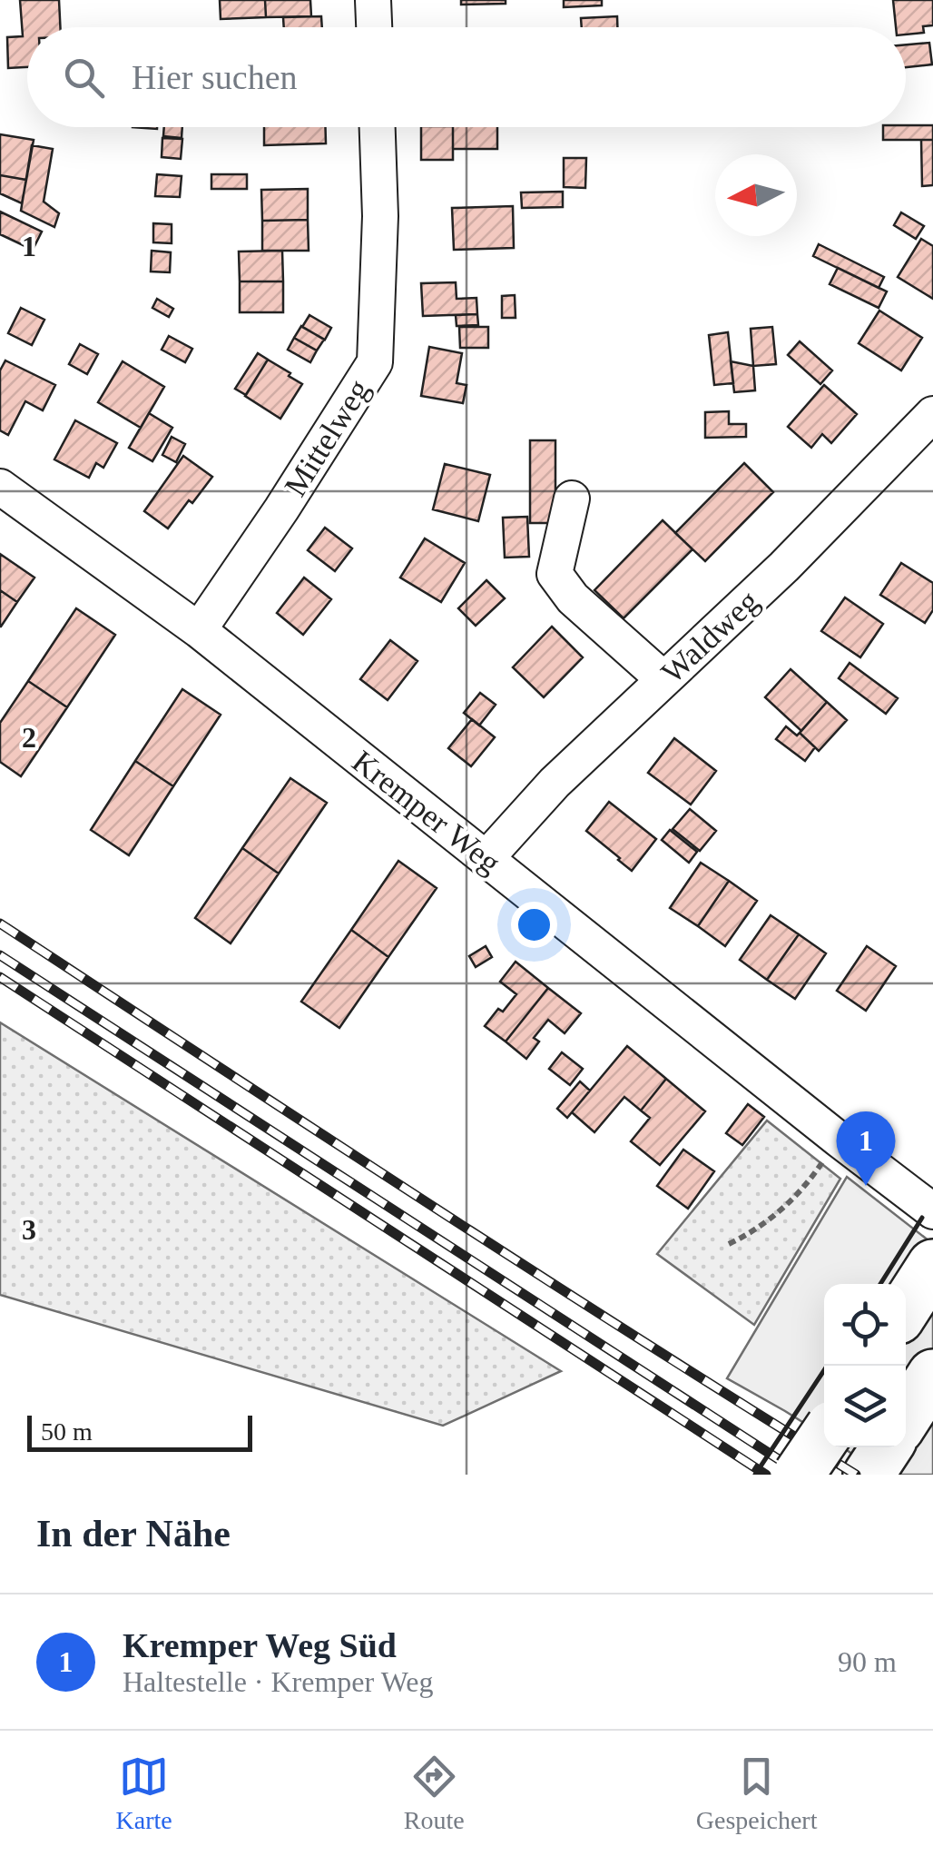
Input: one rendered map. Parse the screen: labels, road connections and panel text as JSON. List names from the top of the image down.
{
  "streets": {
    "street": ["Mittelweg", "Waldweg", "Kremper Weg"]
  },
  "crossings": [
    ["Mittelweg", "Kremper Weg"],
    ["Waldweg", "Kremper Weg"]
  ],
  "scale_bar": "50 m",
  "north": "left",
  "page": {
    "search": "Hier suchen",
    "pins": "1",
    "scale": "50 m",
    "heading": "In der Nähe",
    "list": [
      {
        "mark": "1",
        "name": "Kremper Weg Süd",
        "note": "Haltestelle · Kremper Weg",
        "value": "90 m"
      }
    ],
    "nav": ["Karte", "Route", "Gespeichert"]
  },
  "grid": {
    "rows": ["1", "2", "3"]
  }
}
